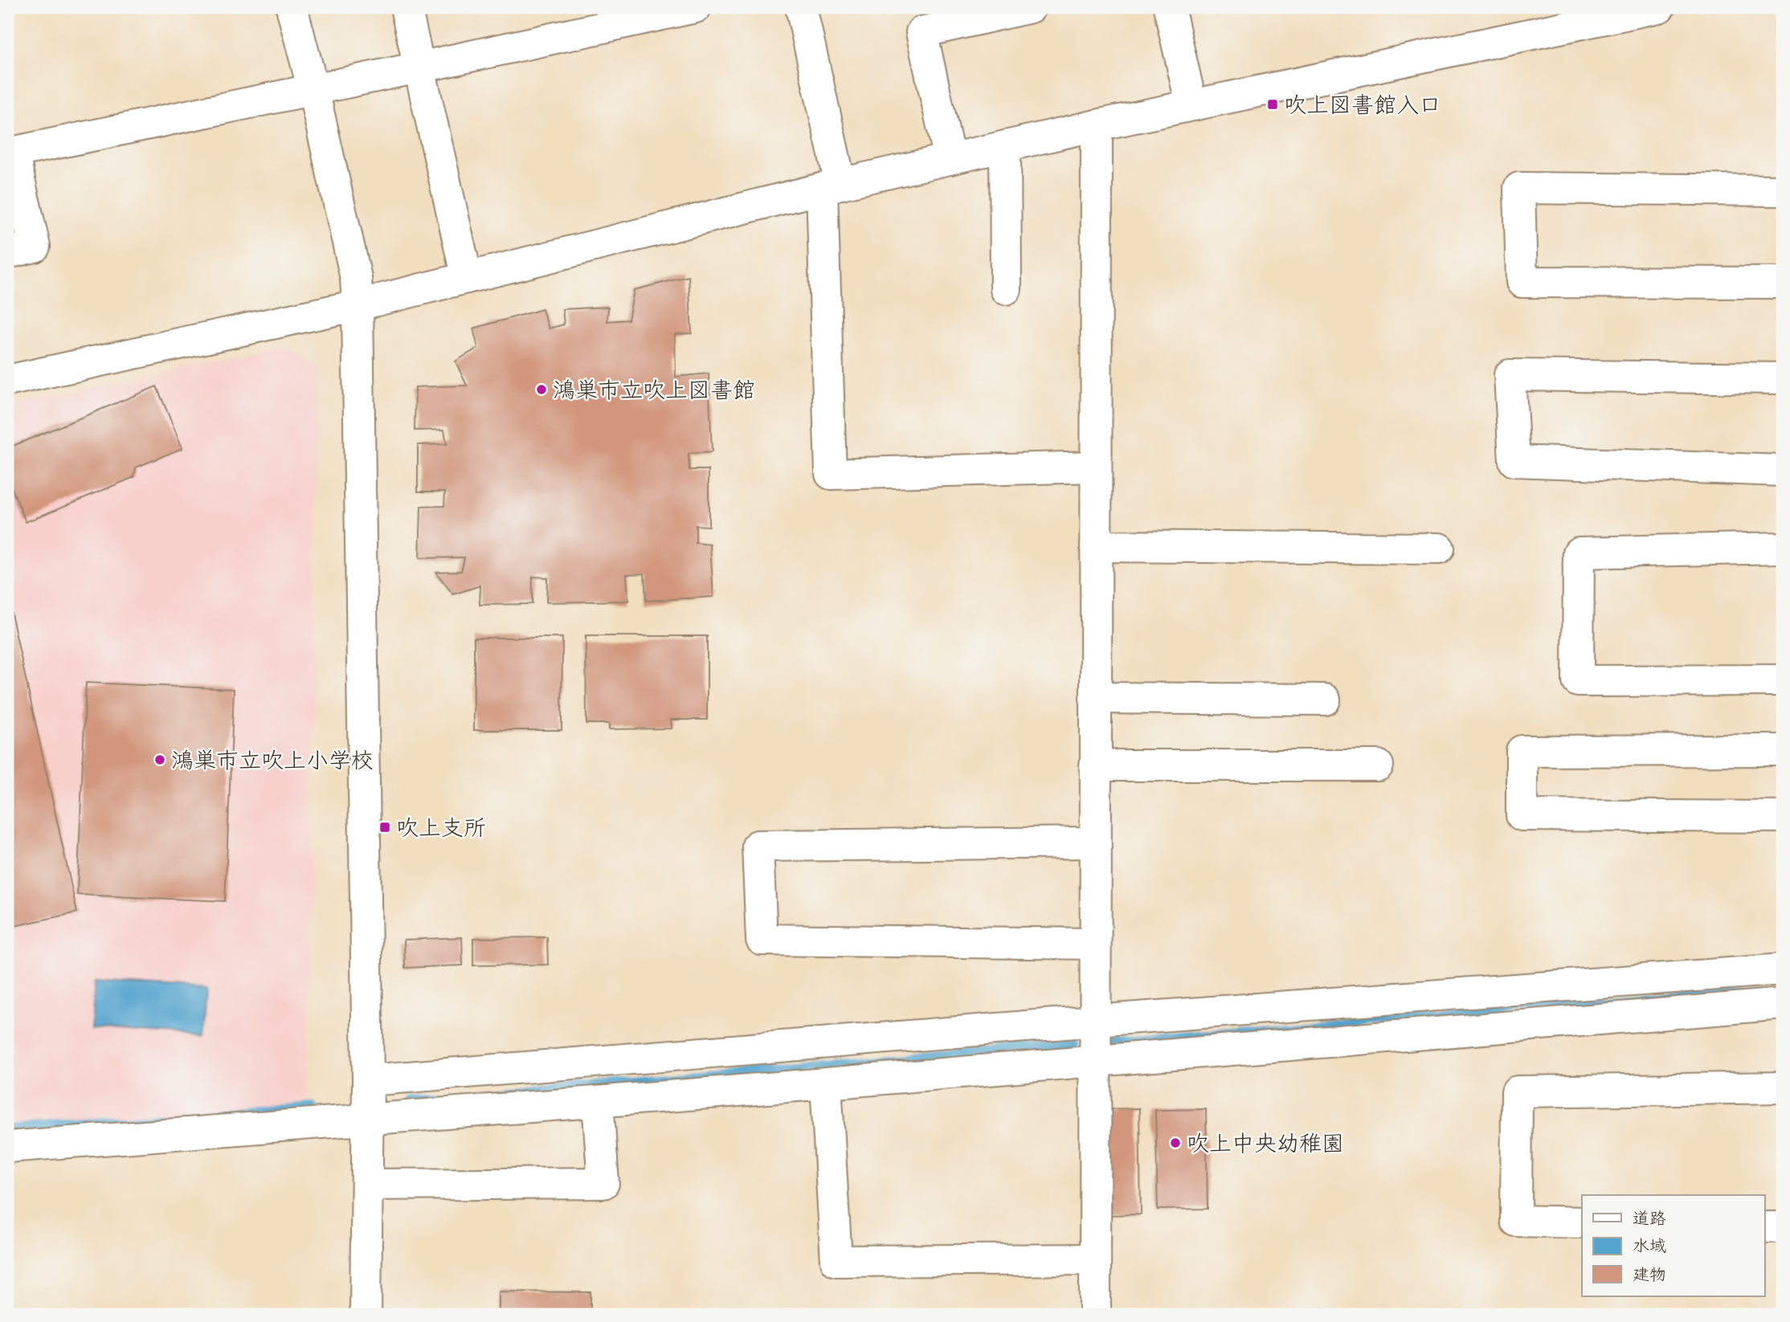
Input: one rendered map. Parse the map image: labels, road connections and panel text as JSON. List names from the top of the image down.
{
  "places": {
    "transit": ["吹上図書館入口", "吹上支所"],
    "other": ["鴻巣市立吹上図書館", "鴻巣市立吹上小学校", "吹上中央幼稚園"]
  },
  "legend": ["道路", "水域", "建物"]
}
